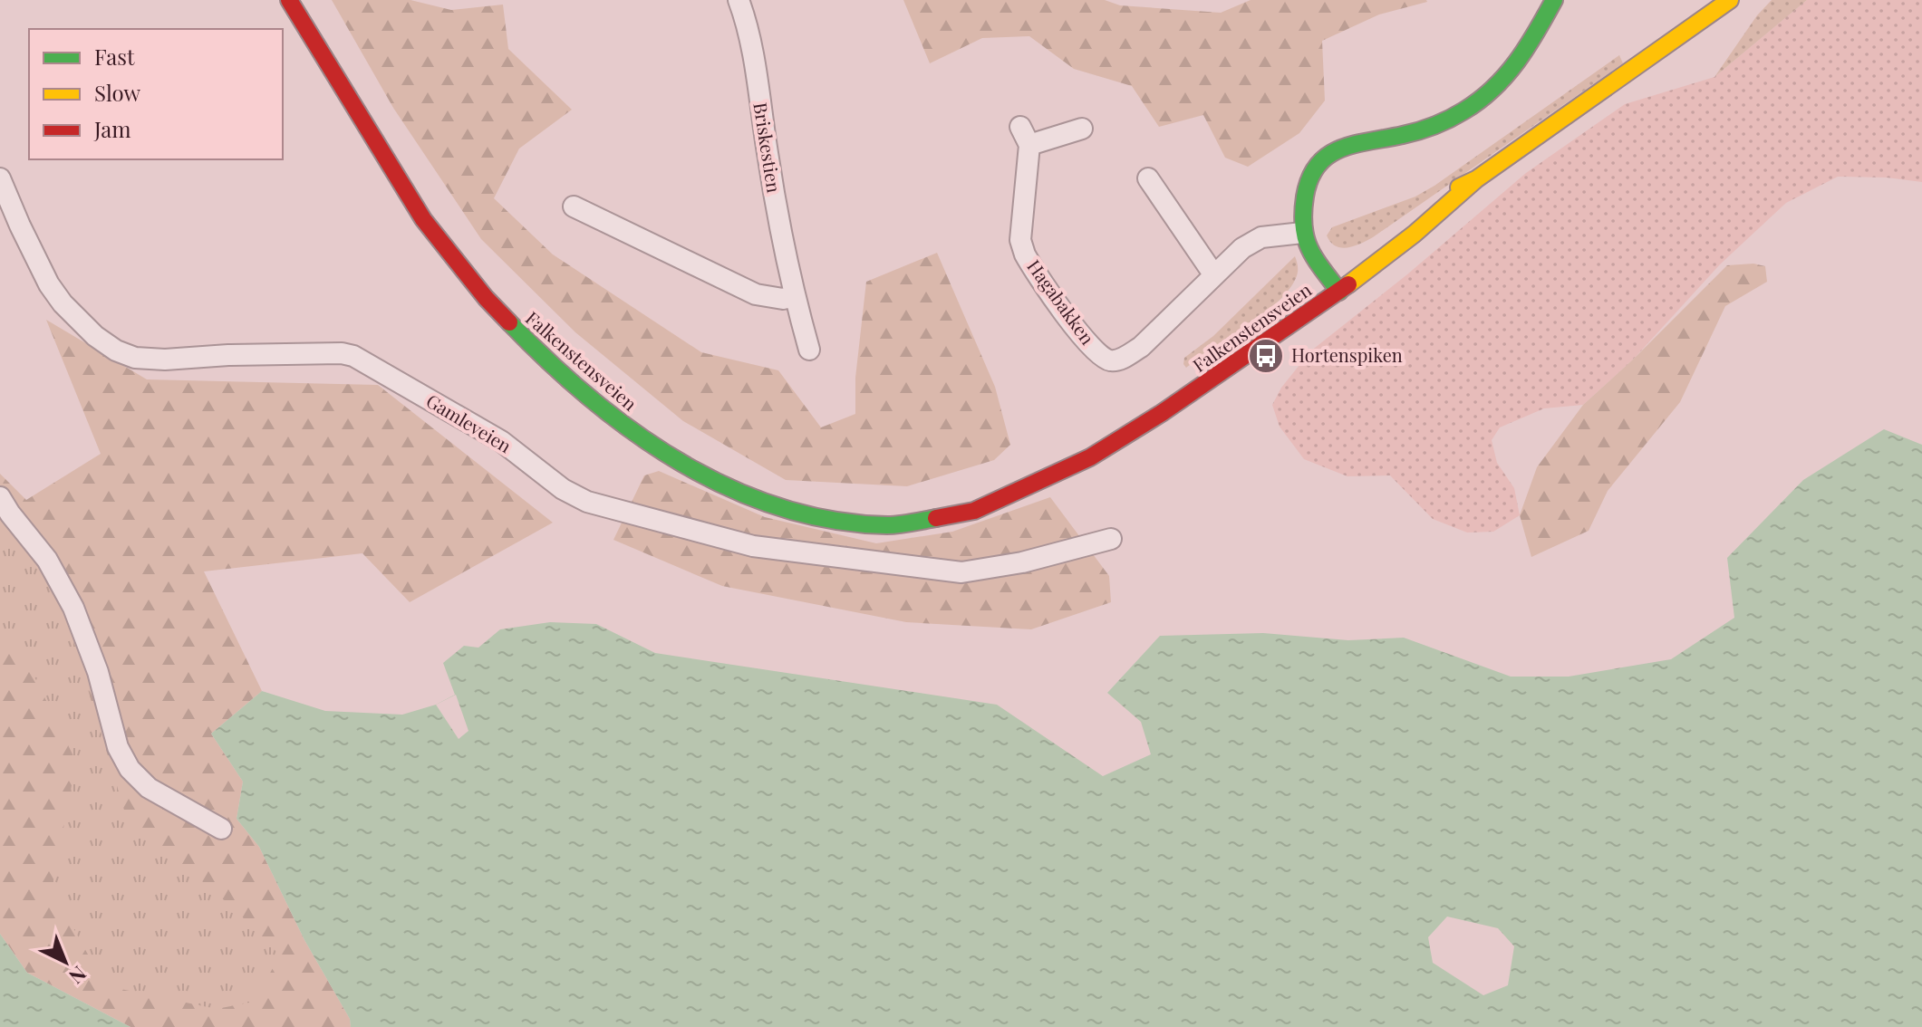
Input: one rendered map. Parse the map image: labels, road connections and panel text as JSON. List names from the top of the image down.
{
  "streets": {
    "main road": ["Falkenstensveien"],
    "street": ["Briskestien", "Hagabakken", "Gamleveien"]
  },
  "places": {
    "bus stop": ["Hortenspiken"]
  },
  "legend": ["Fast", "Slow", "Jam"],
  "north": "bottom right"
}
